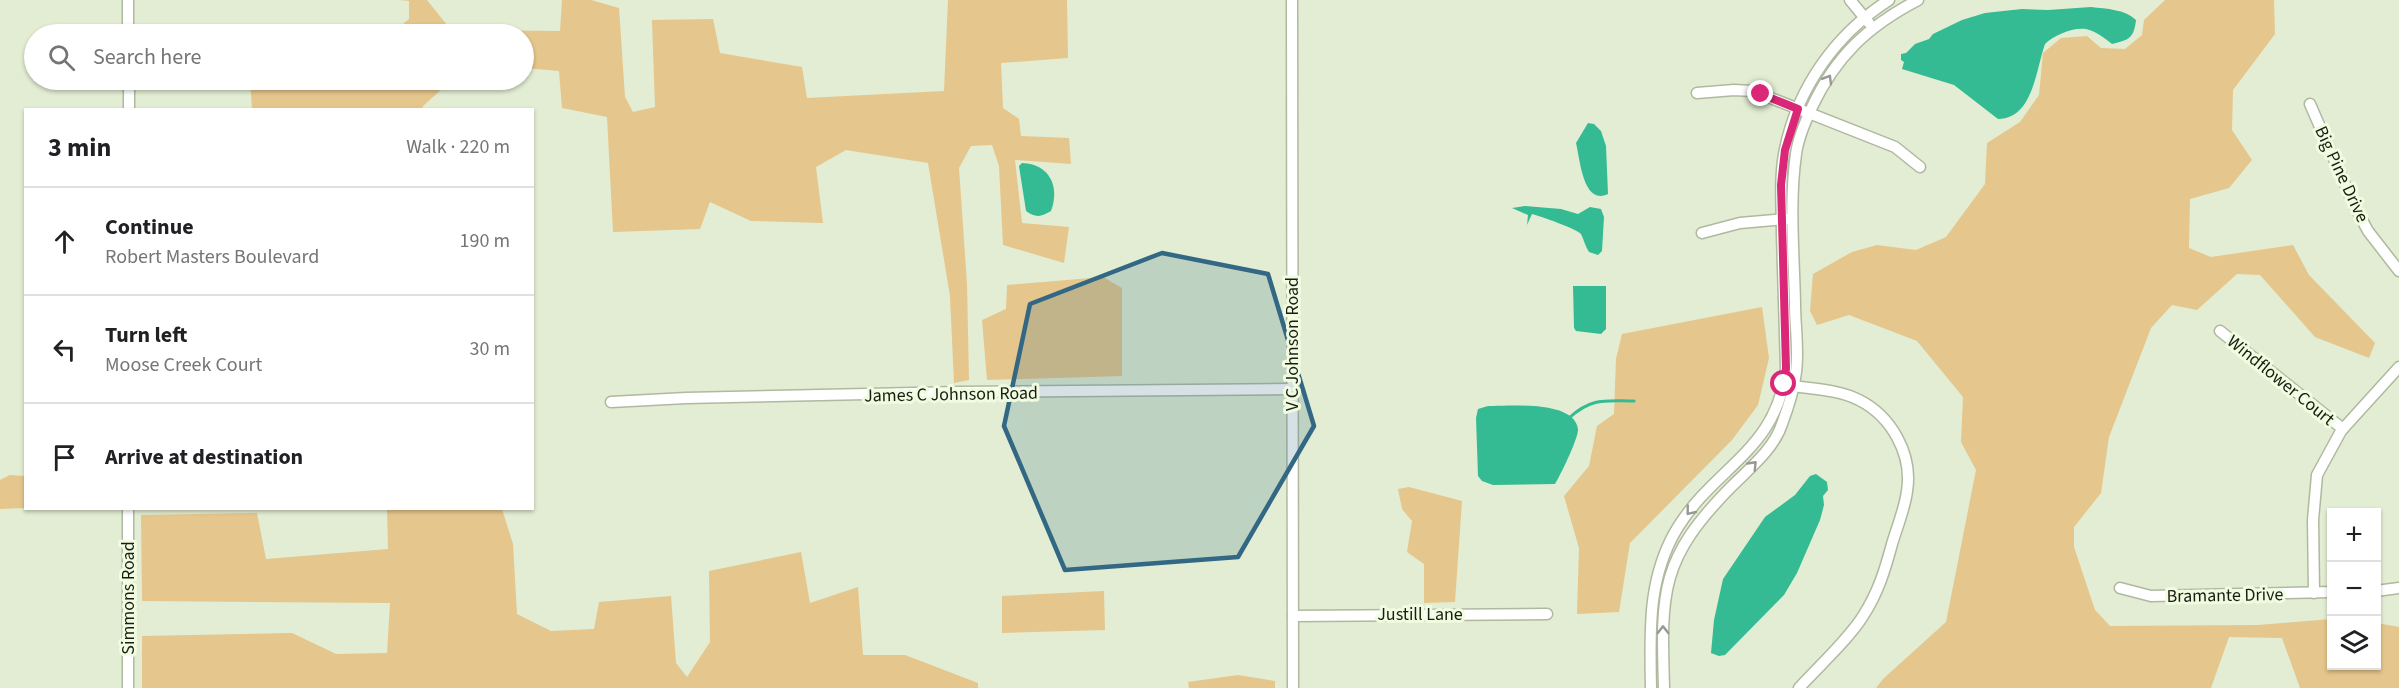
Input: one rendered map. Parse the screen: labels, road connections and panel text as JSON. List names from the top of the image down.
{
  "streets": {
    "street": [
      "Big Pine Drive",
      "V C Johnson Road",
      "Windflower Court",
      "James C Johnson Road",
      "Bramante Drive",
      "Simmons Road",
      "Justill Lane"
    ]
  },
  "crossings": [
    ["V C Johnson Road", "James C Johnson Road"],
    ["V C Johnson Road", "Justill Lane"]
  ],
  "page": {
    "search": "Search here",
    "heading": ["3 min", "Walk · 220 m"],
    "list": [
      ["Continue", "Robert Masters Boulevard", "190 m"],
      ["Turn left", "Moose Creek Court", "30 m"],
      "Arrive at destination"
    ],
    "map_buttons": ["+", "−"]
  }
}
